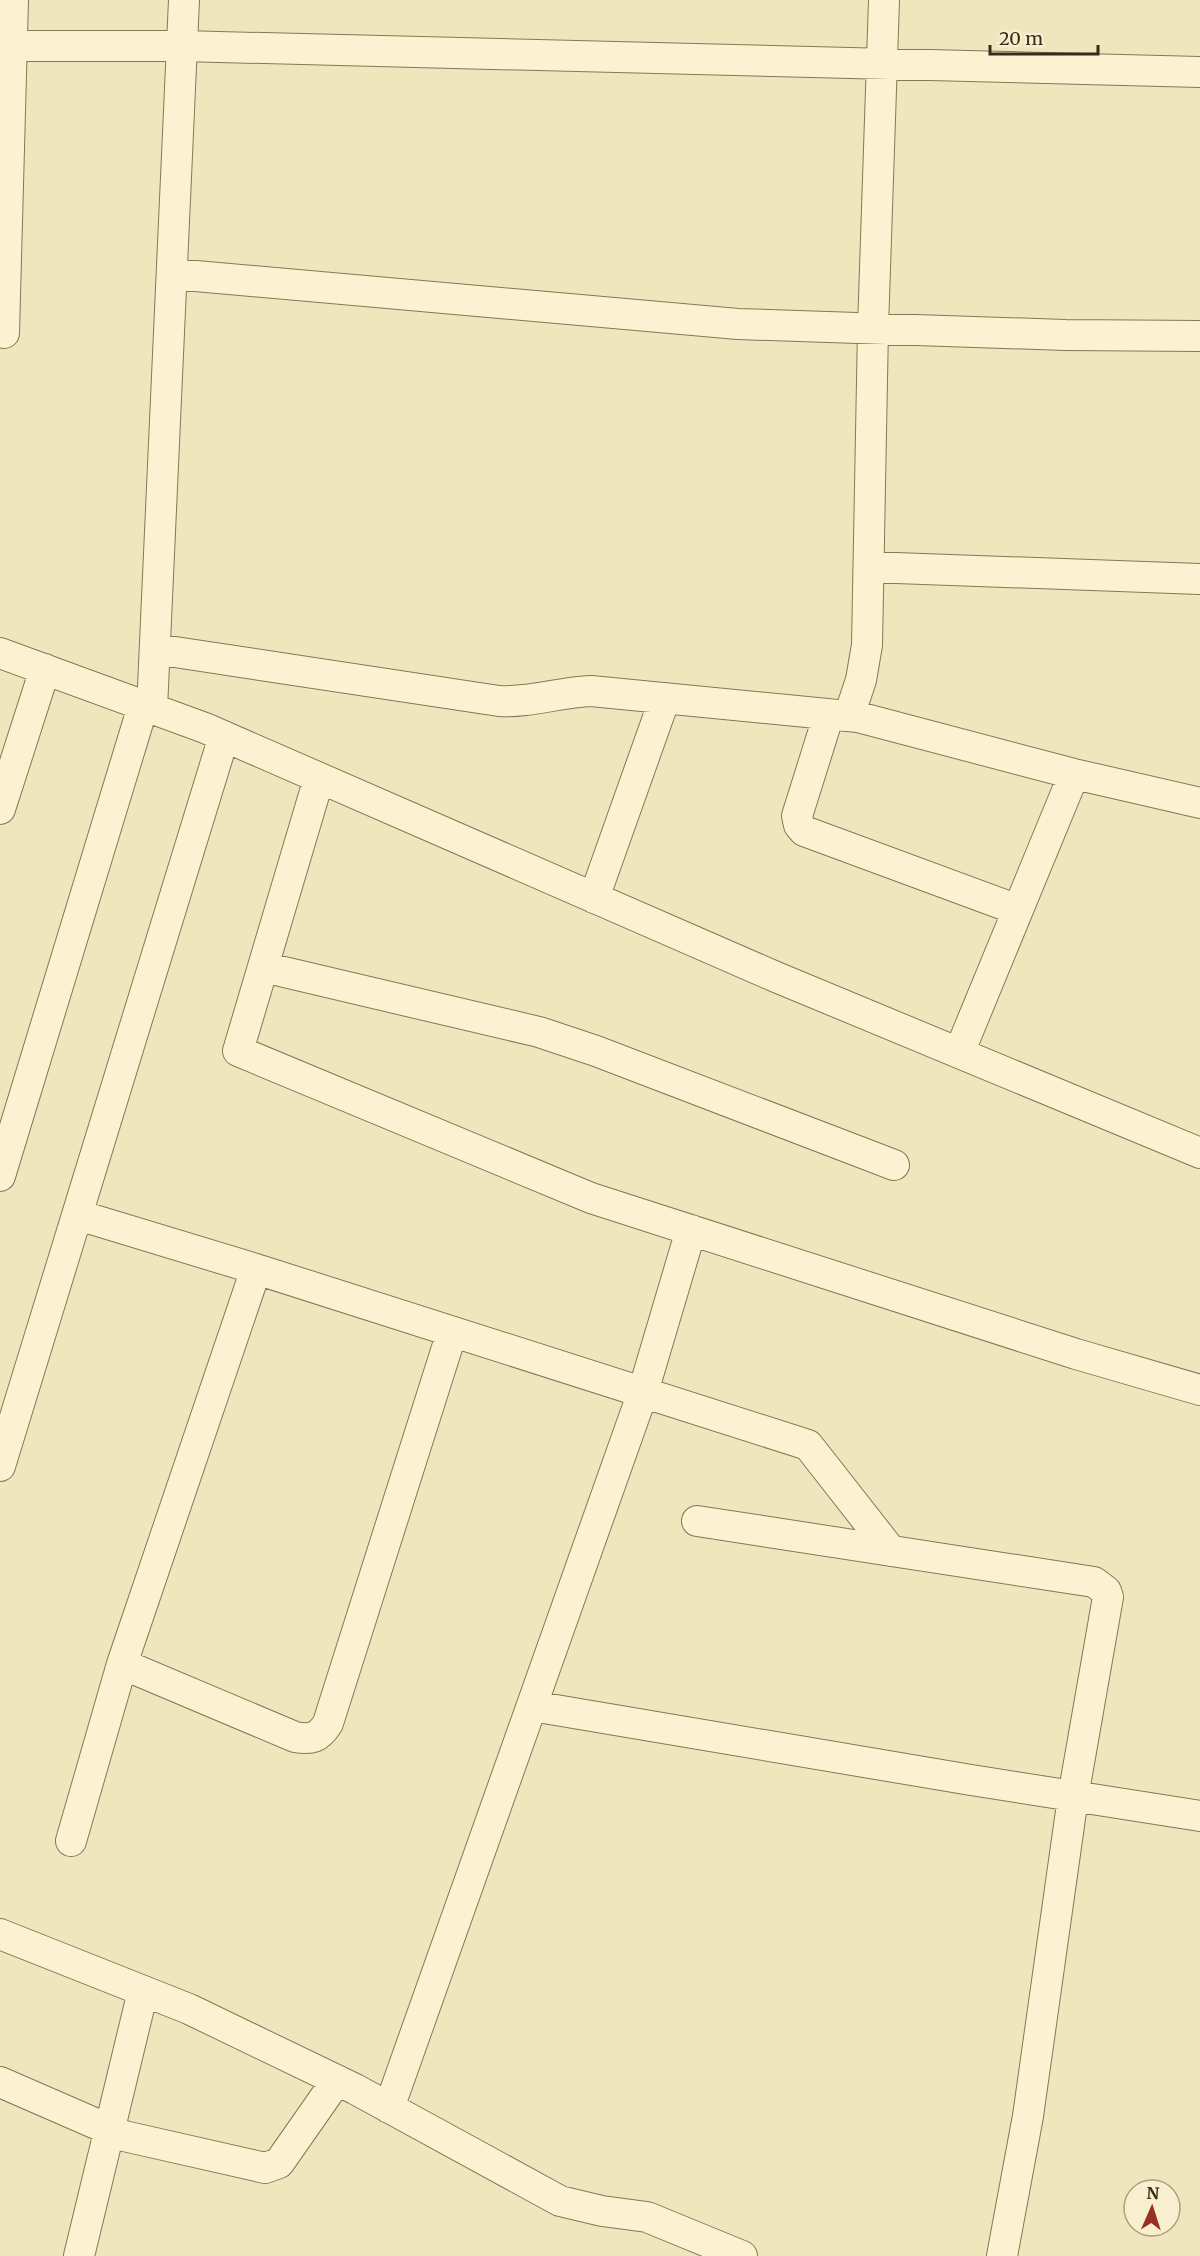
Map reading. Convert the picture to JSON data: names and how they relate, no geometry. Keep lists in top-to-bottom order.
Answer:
{
  "scale_bar": "20 m",
  "north": "top"
}
